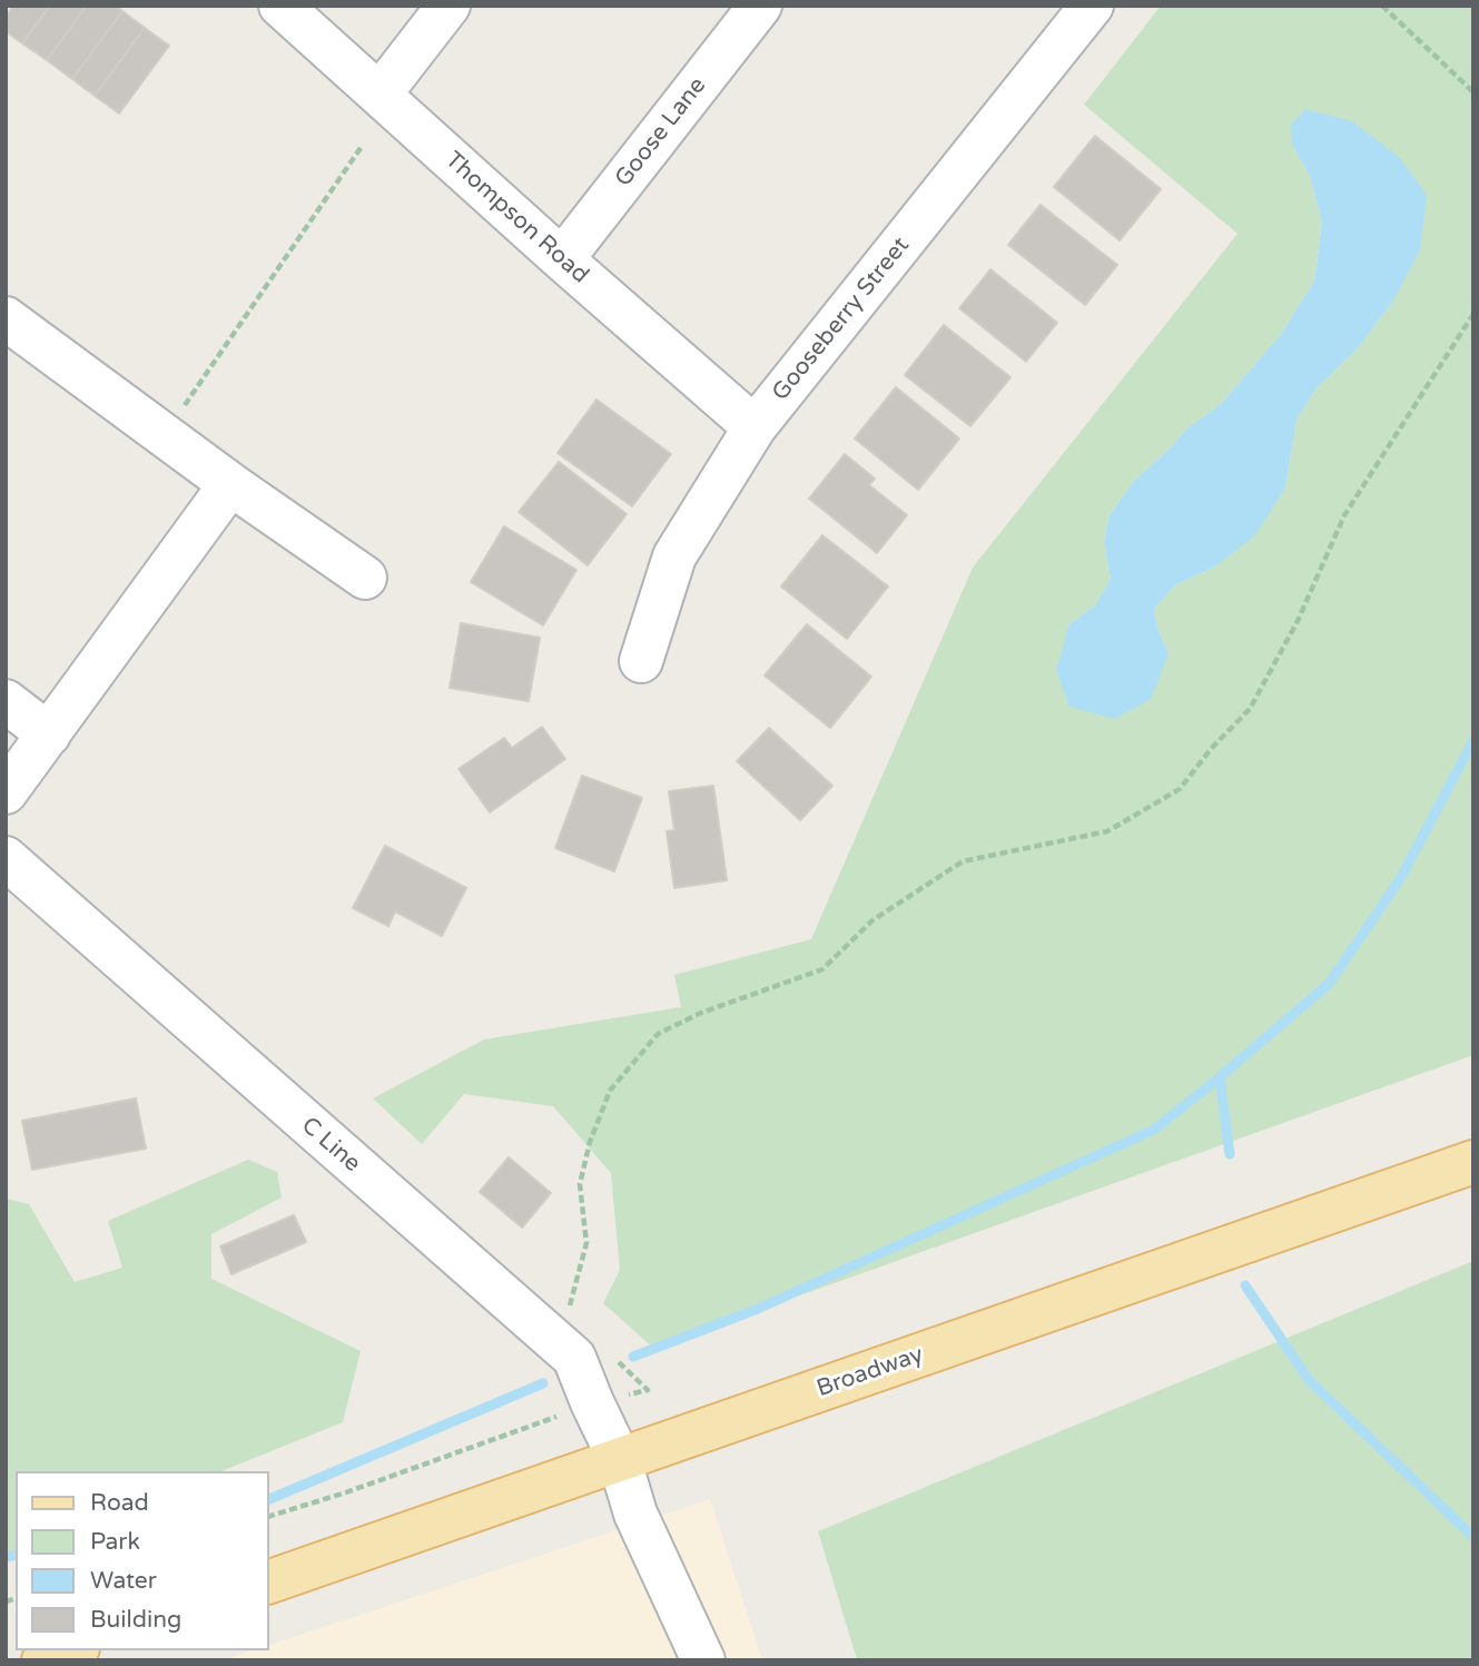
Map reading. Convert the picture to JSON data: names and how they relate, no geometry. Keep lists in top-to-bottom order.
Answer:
{
  "streets": {
    "main road": ["Broadway"],
    "street": [
      "Goose Lane",
      "Thompson Road",
      "Gooseberry Street",
      "C Line"
    ]
  },
  "crossings": [
    ["Goose Lane", "Thompson Road"],
    ["Thompson Road", "Gooseberry Street"],
    ["C Line", "Broadway"]
  ],
  "legend": [
    "Road",
    "Park",
    "Water",
    "Building"
  ]
}
